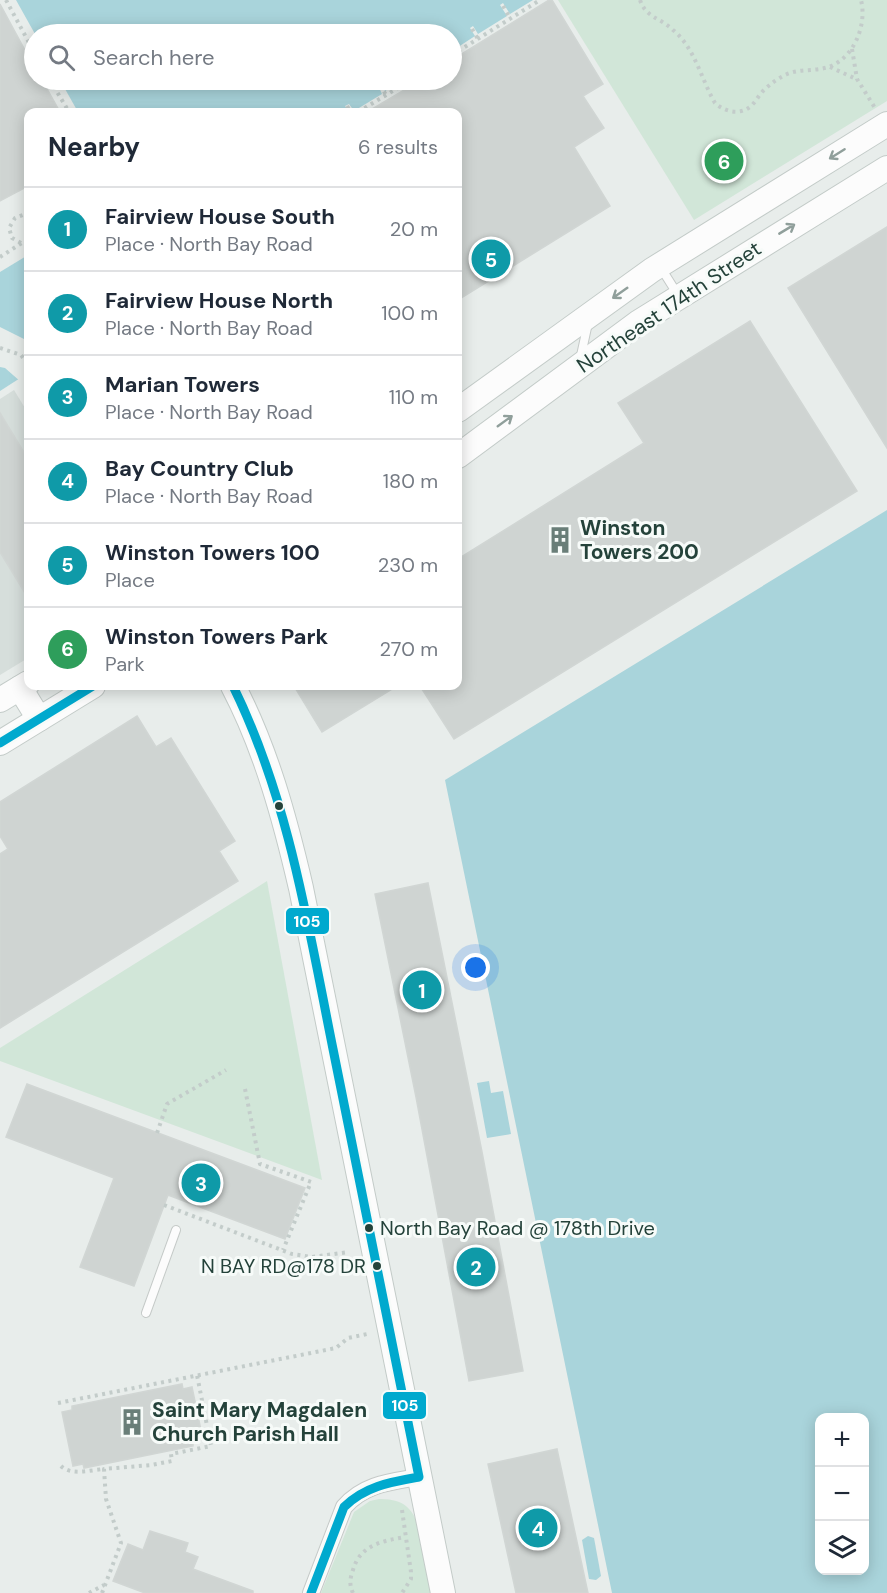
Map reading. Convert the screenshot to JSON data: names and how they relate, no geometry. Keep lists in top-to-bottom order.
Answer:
{
  "streets": {
    "street": ["Northeast 174th Street"]
  },
  "places": {
    "building": ["Winston Towers 200", "Saint Mary Magdalen Church Parish Hall"],
    "other": ["North Bay Road @ 178th Drive", "N BAY RD@178 DR"]
  },
  "lines": ["transit line 105"],
  "page": {
    "search": "Search here",
    "heading": ["Nearby", "6 results"],
    "pins": [
      "6",
      "5",
      "1",
      "3",
      "2",
      "4"
    ],
    "list": [
      {
        "mark": "1",
        "name": "Fairview House South",
        "note": "Place · North Bay Road",
        "value": "20 m"
      },
      {
        "mark": "2",
        "name": "Fairview House North",
        "note": "Place · North Bay Road",
        "value": "100 m"
      },
      {
        "mark": "3",
        "name": "Marian Towers",
        "note": "Place · North Bay Road",
        "value": "110 m"
      },
      {
        "mark": "4",
        "name": "Bay Country Club",
        "note": "Place · North Bay Road",
        "value": "180 m"
      },
      {
        "mark": "5",
        "name": "Winston Towers 100",
        "note": "Place",
        "value": "230 m"
      },
      {
        "mark": "6",
        "name": "Winston Towers Park",
        "note": "Park",
        "value": "270 m"
      }
    ],
    "map_buttons": ["+", "−"]
  }
}
